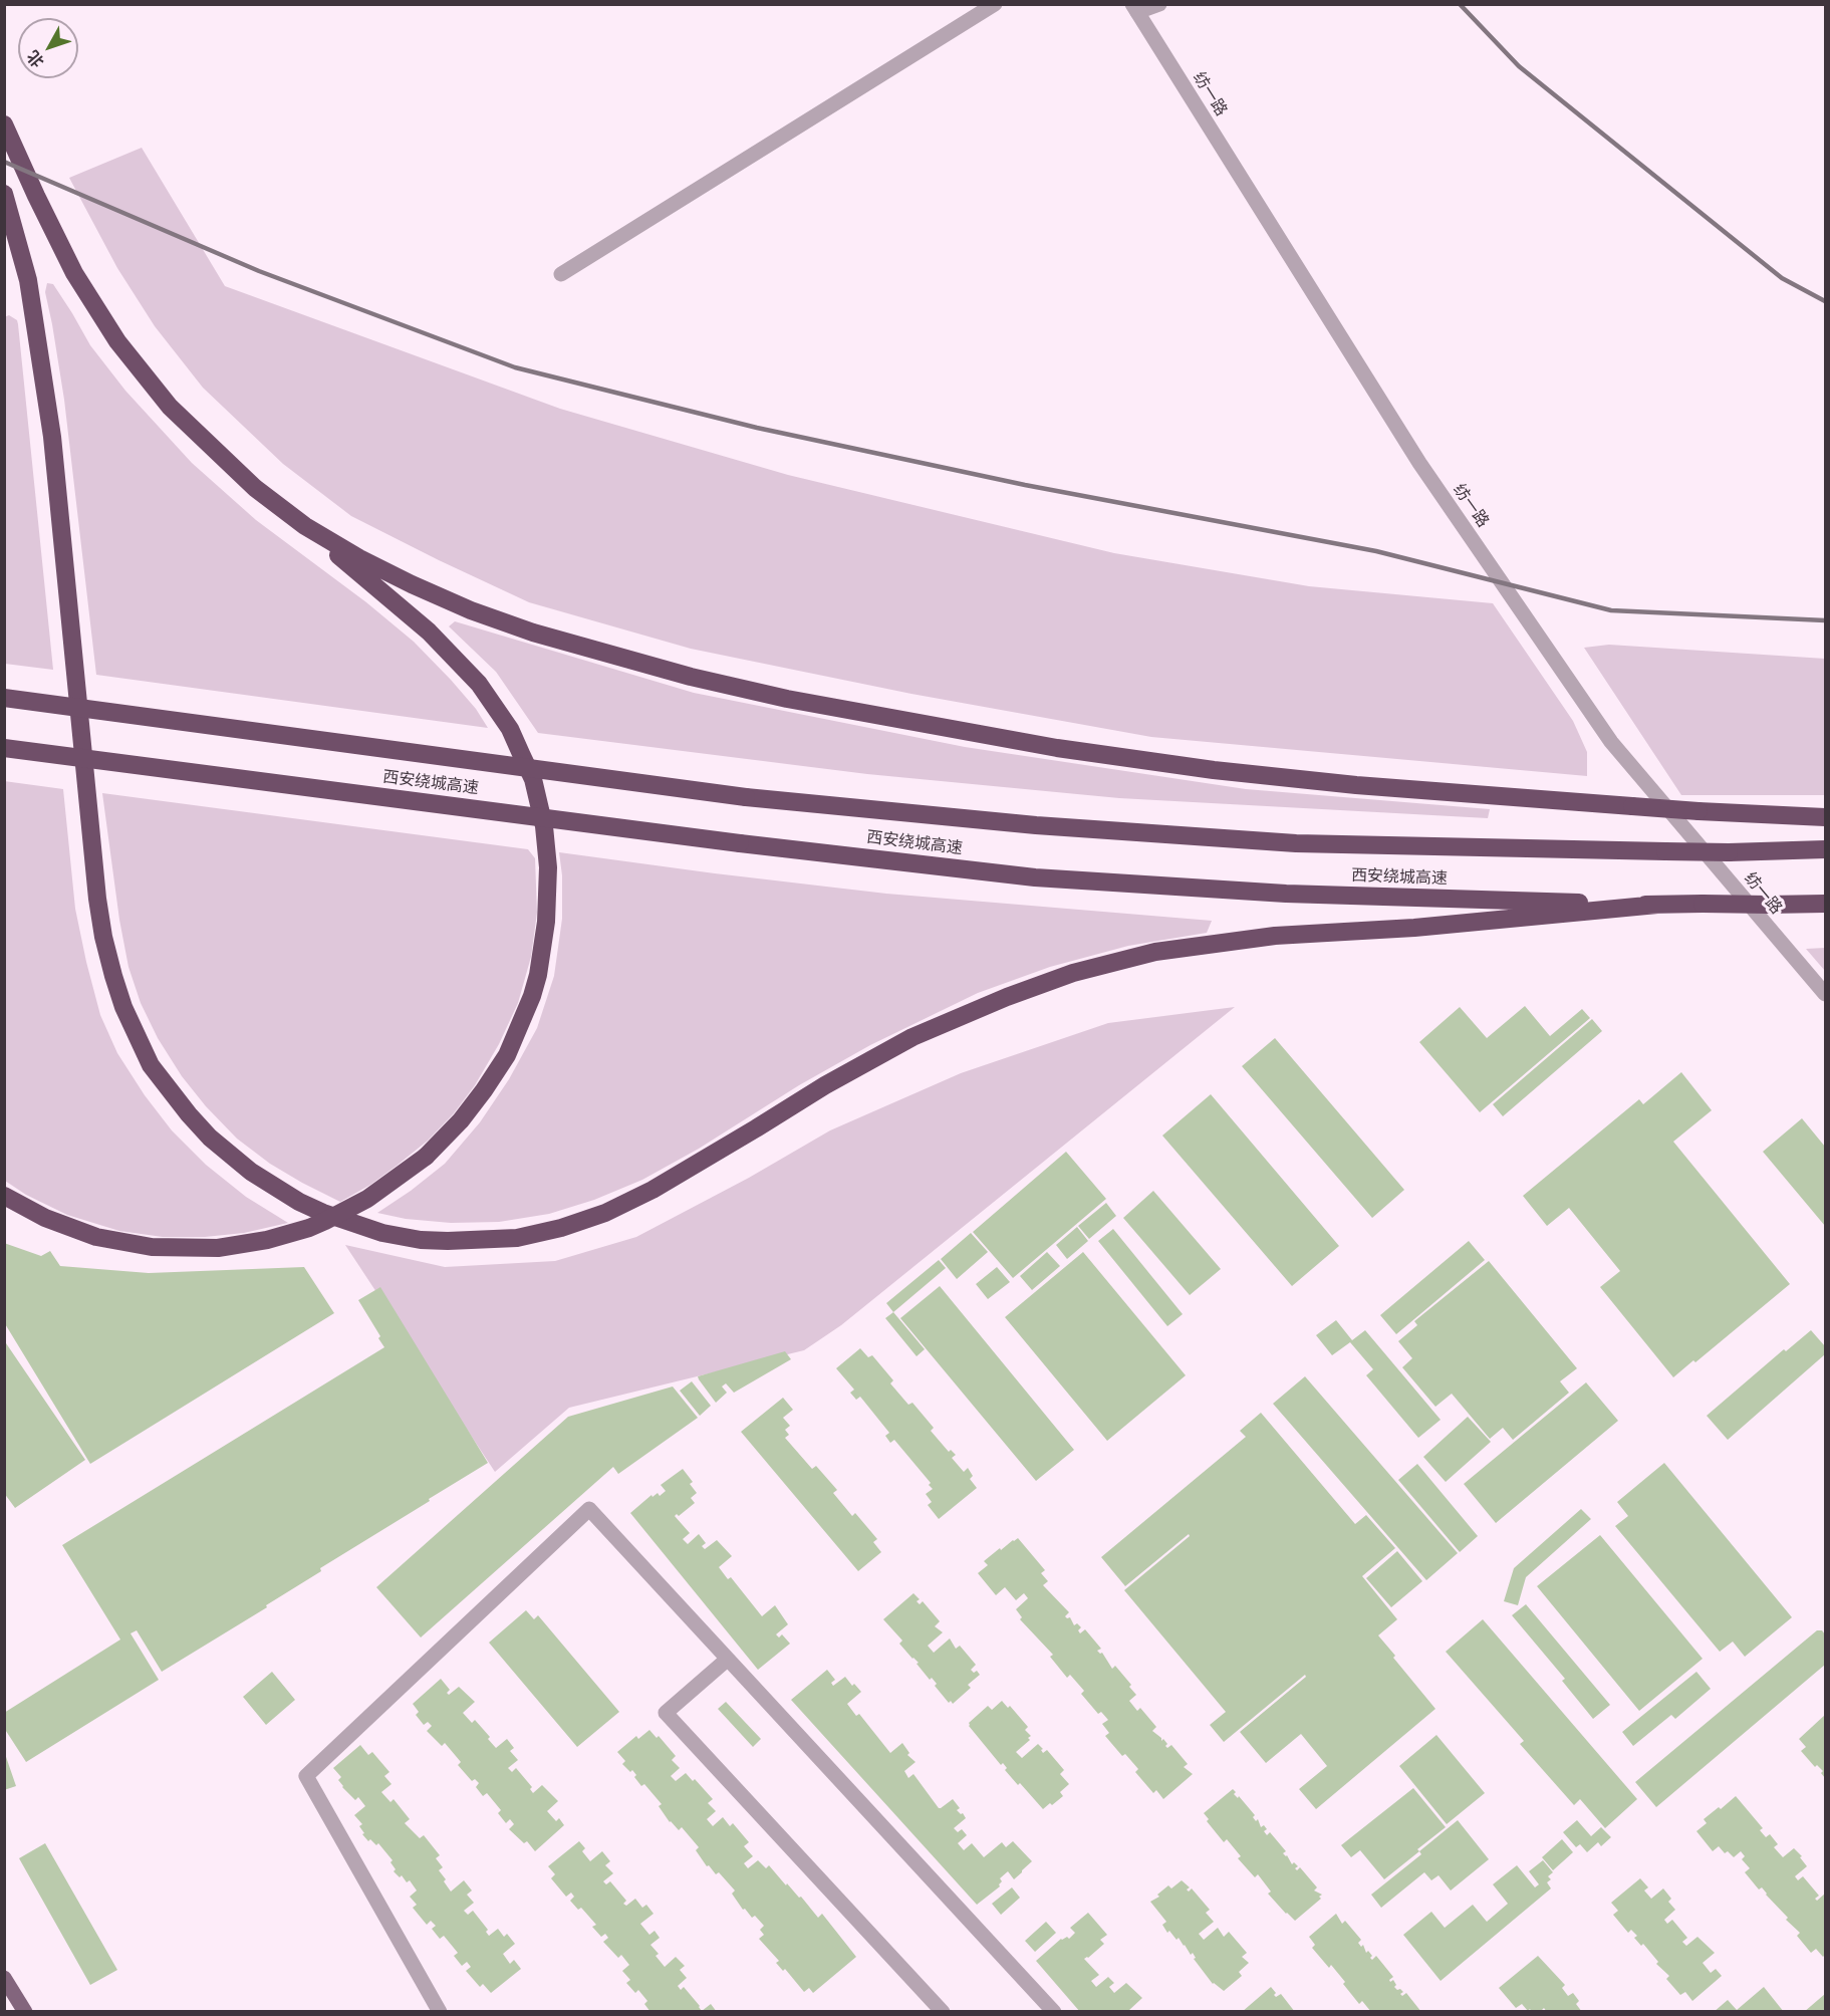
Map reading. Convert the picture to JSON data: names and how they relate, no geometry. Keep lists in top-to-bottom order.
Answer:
{
  "streets": {
    "highway": ["西安绕城高速"],
    "street": ["纺一路"]
  },
  "north": "bottom left"
}
